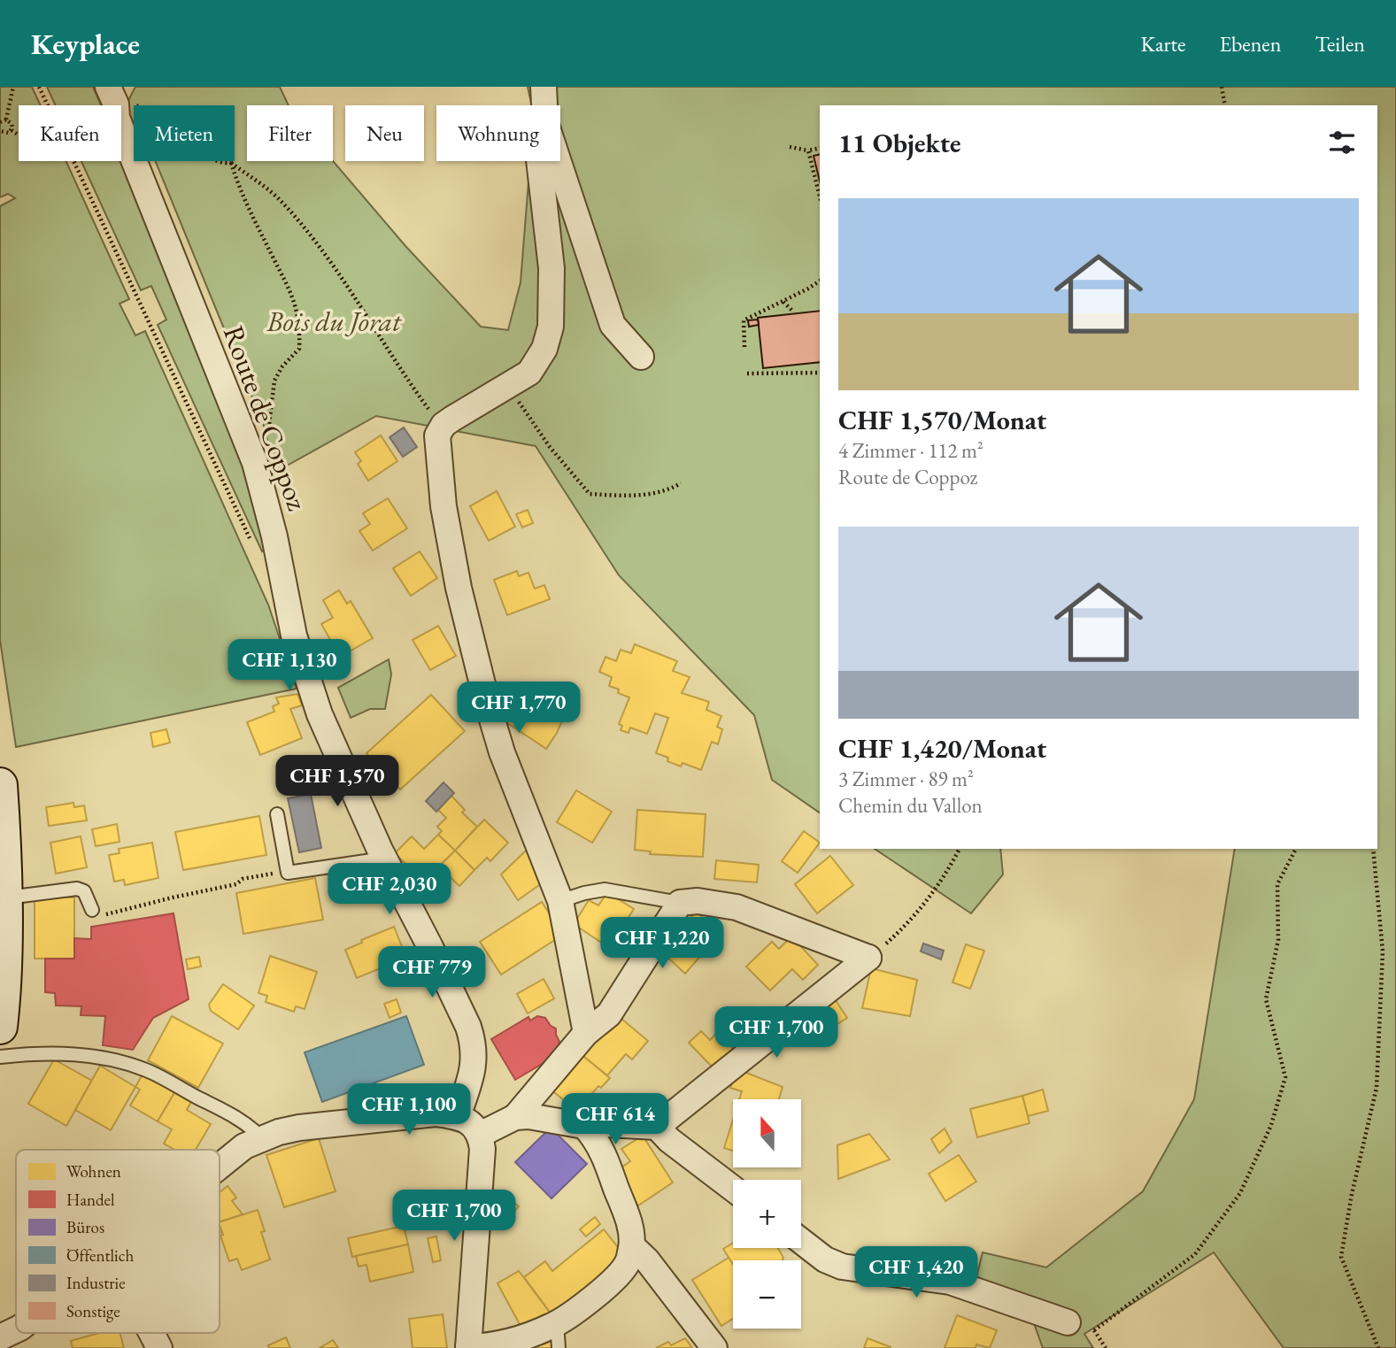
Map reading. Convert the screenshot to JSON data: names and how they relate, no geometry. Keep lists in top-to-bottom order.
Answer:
{
  "streets": {
    "street": ["Route de Coppoz"]
  },
  "parks": ["Bois du Jorat"],
  "legend": [
    "Wohnen",
    "Handel",
    "Büros",
    "Öffentlich",
    "Industrie",
    "Sonstige"
  ],
  "north": "top",
  "page": {
    "header": "Keyplace",
    "nav": ["Karte", "Ebenen", "Teilen"],
    "chip": [
      "Kaufen",
      "Mieten",
      "Filter",
      "Neu",
      "Wohnung"
    ],
    "heading": "11 Objekte",
    "list": [
      {
        "name": "CHF 1,570/Monat",
        "note": "4 Zimmer · 112 m² · Route de Coppoz"
      },
      {
        "name": "CHF 1,420/Monat",
        "note": "3 Zimmer · 89 m² · Chemin du Vallon"
      }
    ],
    "price": [
      "CHF 1,130",
      "CHF 1,770",
      "CHF 1,570",
      "CHF 2,030",
      "CHF 1,220",
      "CHF 779",
      "CHF 1,700",
      "CHF 1,100",
      "CHF 614",
      "CHF 1,700",
      "CHF 1,420"
    ],
    "map_buttons": ["+", "−"]
  }
}
